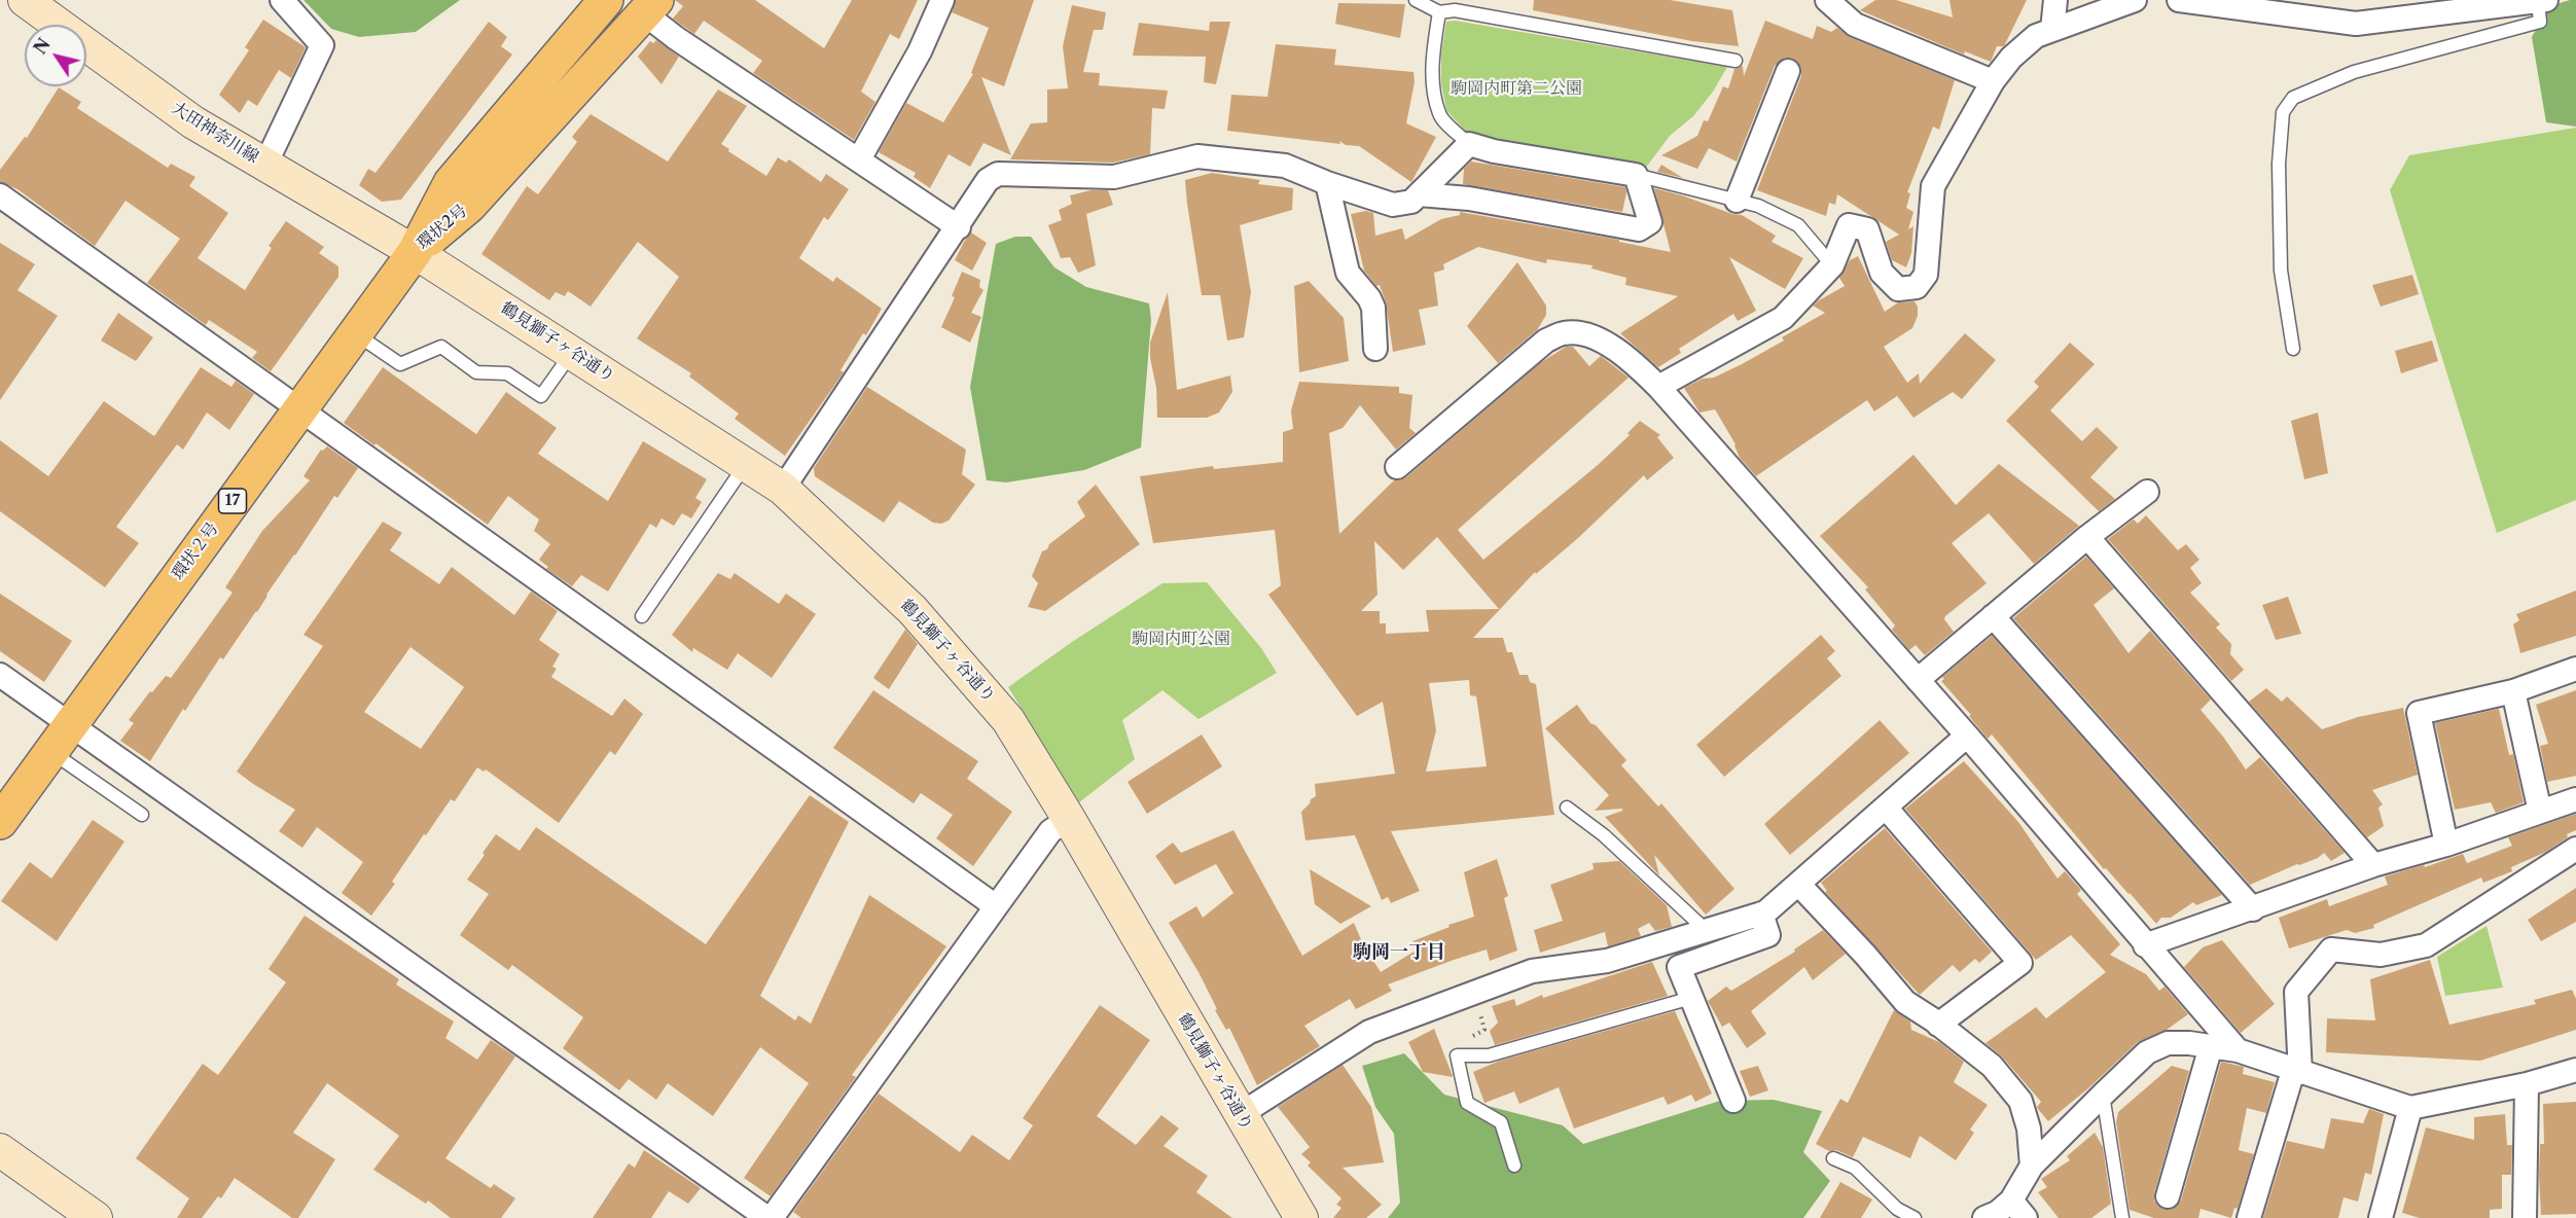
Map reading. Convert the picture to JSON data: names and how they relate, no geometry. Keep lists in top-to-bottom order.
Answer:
{
  "streets": {
    "main road": [
      "大田神奈川線",
      "環状2号",
      "鶴見獅子ヶ谷通り",
      "17",
      "環状２号"
    ]
  },
  "crossings": [
    ["大田神奈川線", "環状2号"],
    ["大田神奈川線", "鶴見獅子ヶ谷通り"],
    ["大田神奈川線", "環状２号"],
    ["環状2号", "鶴見獅子ヶ谷通り"],
    ["環状2号", "環状２号"],
    ["鶴見獅子ヶ谷通り", "環状２号"]
  ],
  "districts": ["駒岡一丁目"],
  "parks": ["駒岡内町第二公園", "駒岡内町公園"],
  "north": "top left"
}
